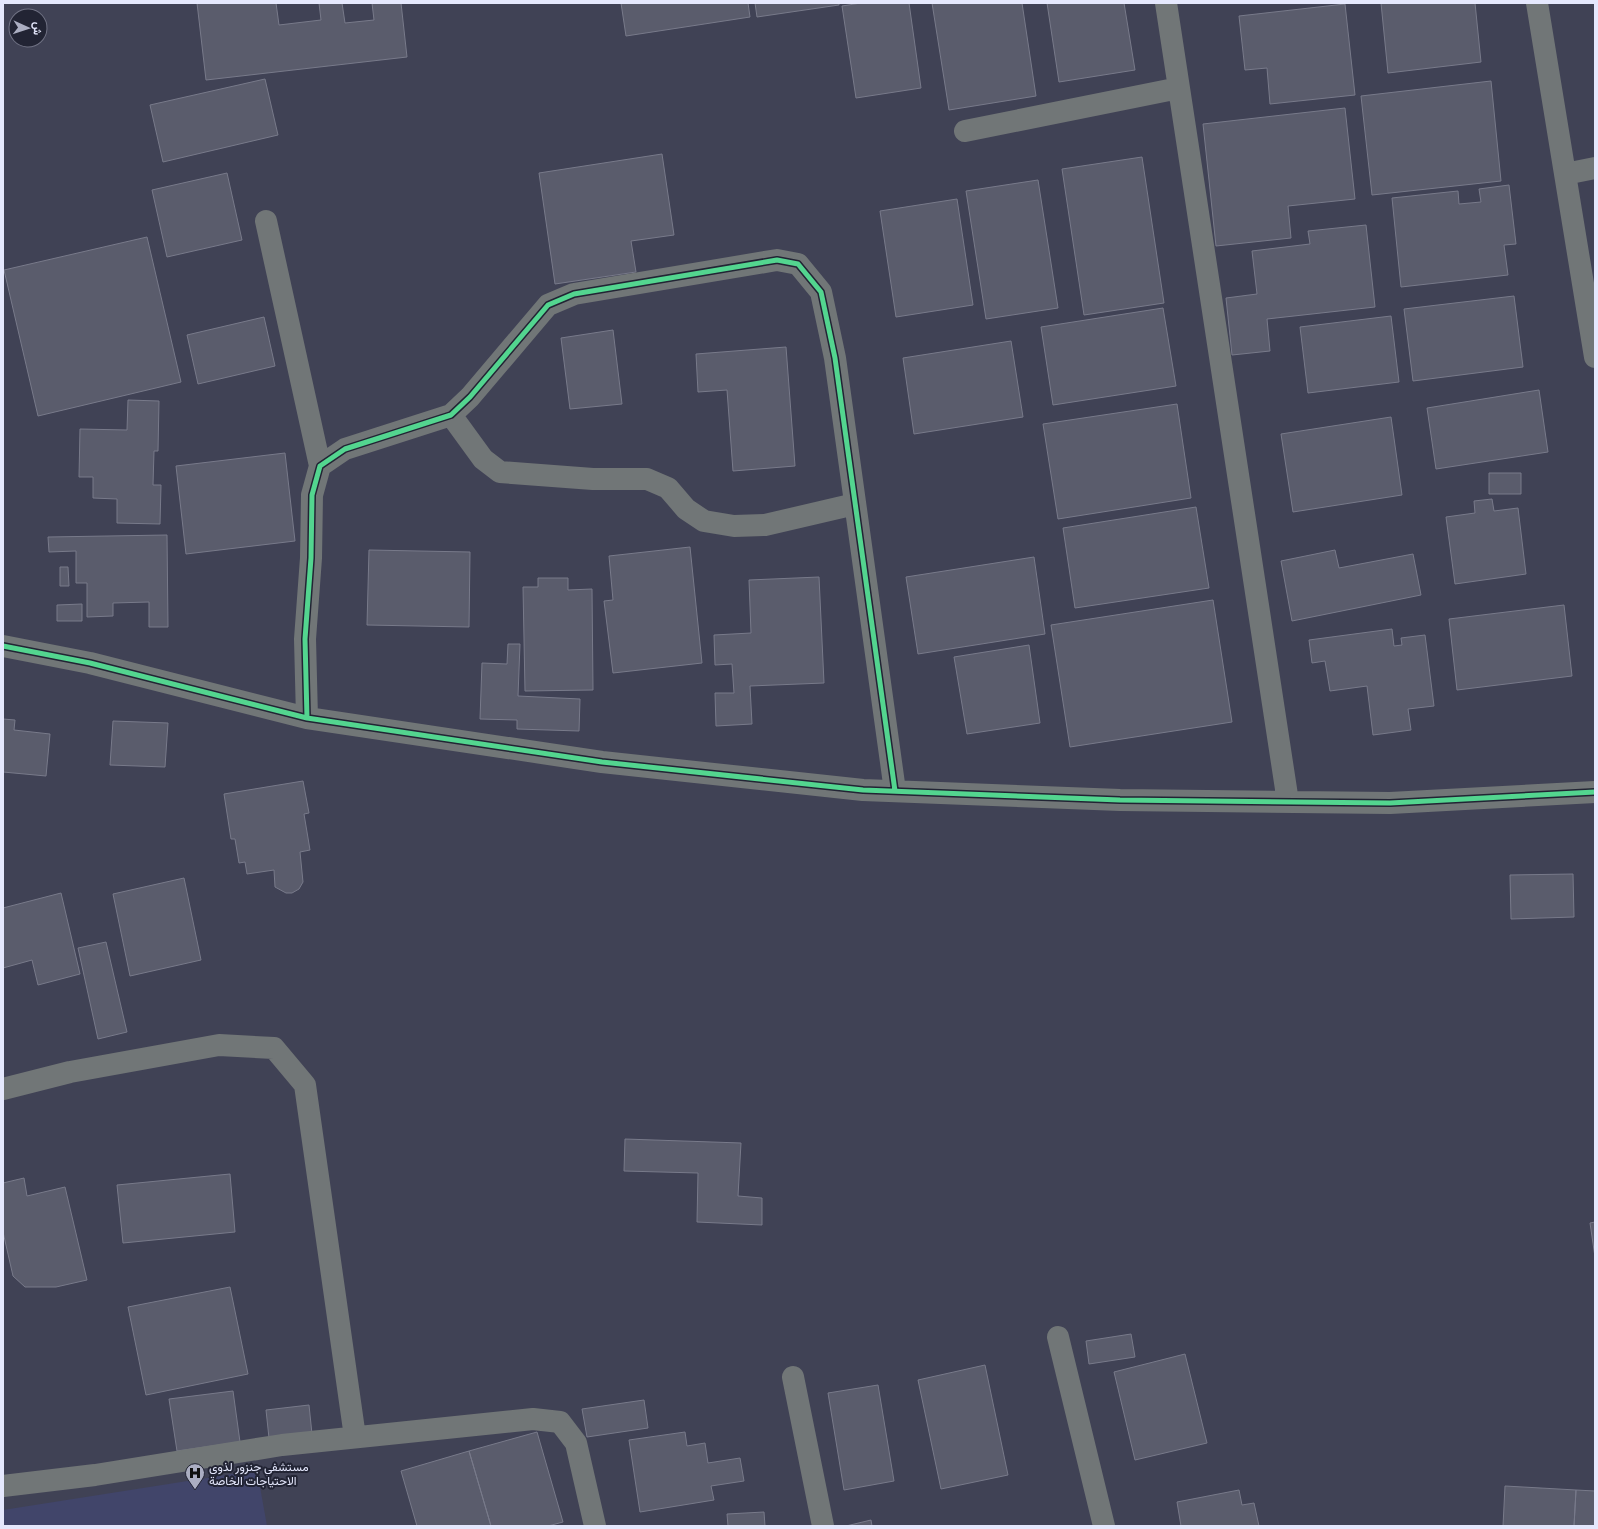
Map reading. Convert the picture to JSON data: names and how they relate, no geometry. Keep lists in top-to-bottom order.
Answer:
{
  "places": {
    "hospital": ["مستشفي جنزور لذوي الاحتياجات الخاصة"]
  },
  "north": "right"
}
